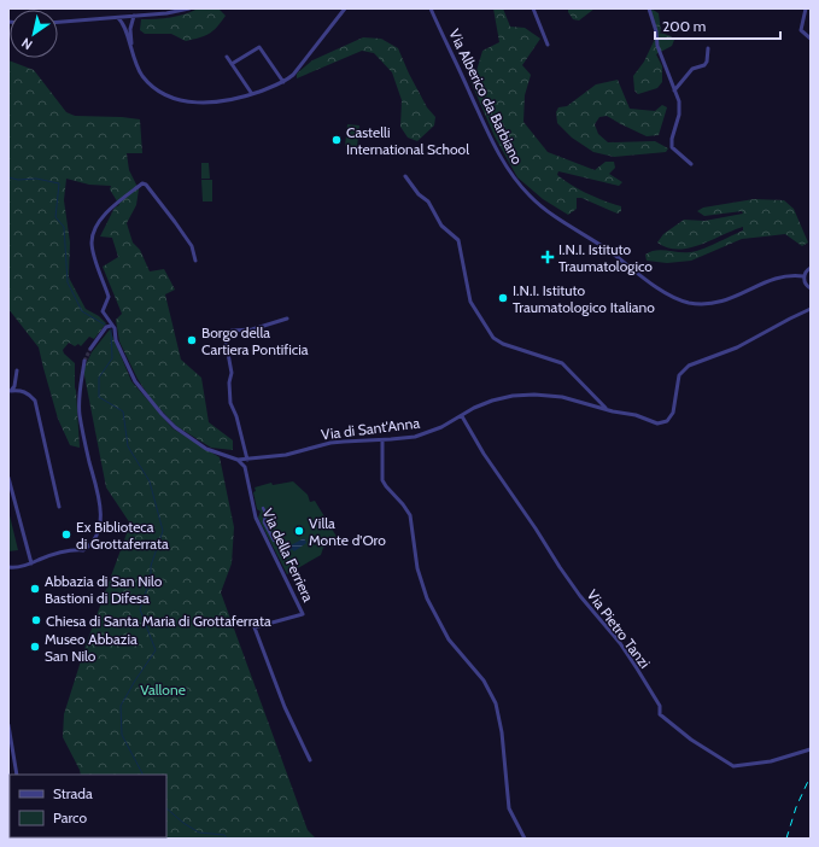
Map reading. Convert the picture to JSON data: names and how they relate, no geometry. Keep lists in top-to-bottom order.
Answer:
{
  "streets": {
    "street": [
      "Via Alberico da Barbiano",
      "Via di Sant'Anna",
      "Via della Ferriera",
      "Via Pietro Tanzi"
    ]
  },
  "crossings": [
    ["Via di Sant'Anna", "Via della Ferriera"],
    ["Via di Sant'Anna", "Via Pietro Tanzi"]
  ],
  "parks": ["Vallone"],
  "places": {
    "other": [
      "Castelli International School",
      "I.N.I. Istituto Traumatologico Italiano",
      "Borgo della Cartiera Pontificia",
      "Villa Monte d'Oro",
      "Ex Biblioteca di Grottaferrata",
      "Abbazia di San Nilo Bastioni di Difesa",
      "Chiesa di Santa Maria di Grottaferrata",
      "Museo Abbazia San Nilo"
    ],
    "health": ["I.N.I. Istituto Traumatologico"]
  },
  "legend": ["Strada", "Parco"],
  "scale_bar": "200 m",
  "north": "bottom left"
}
